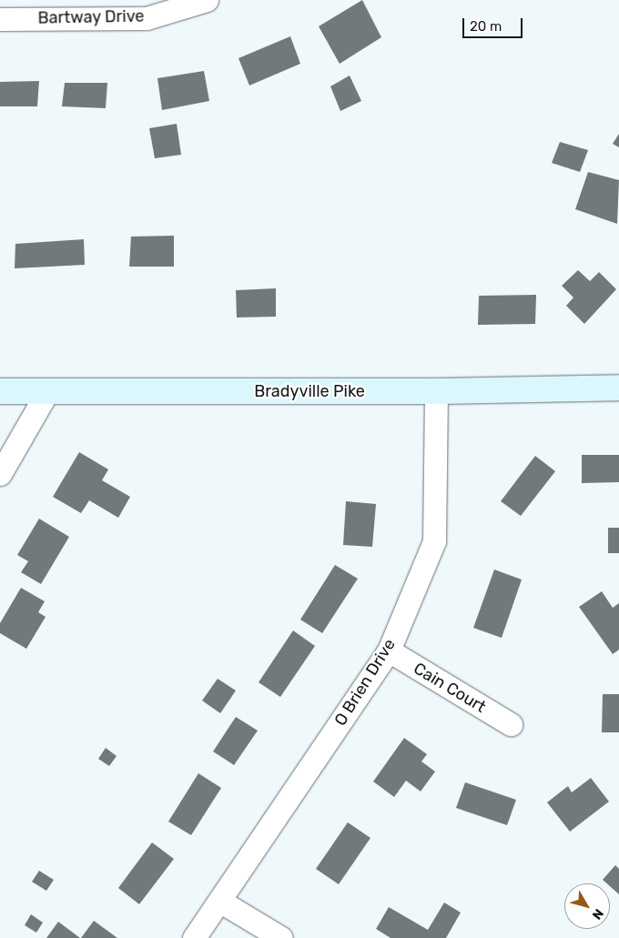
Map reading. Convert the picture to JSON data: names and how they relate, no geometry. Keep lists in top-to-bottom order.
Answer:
{
  "streets": {
    "main road": ["Bradyville Pike"],
    "street": ["Bartway Drive", "O Brien Drive", "Cain Court"]
  },
  "crossings": [
    ["Bradyville Pike", "O Brien Drive"],
    ["O Brien Drive", "Cain Court"]
  ],
  "scale_bar": "20 m",
  "north": "bottom right"
}
